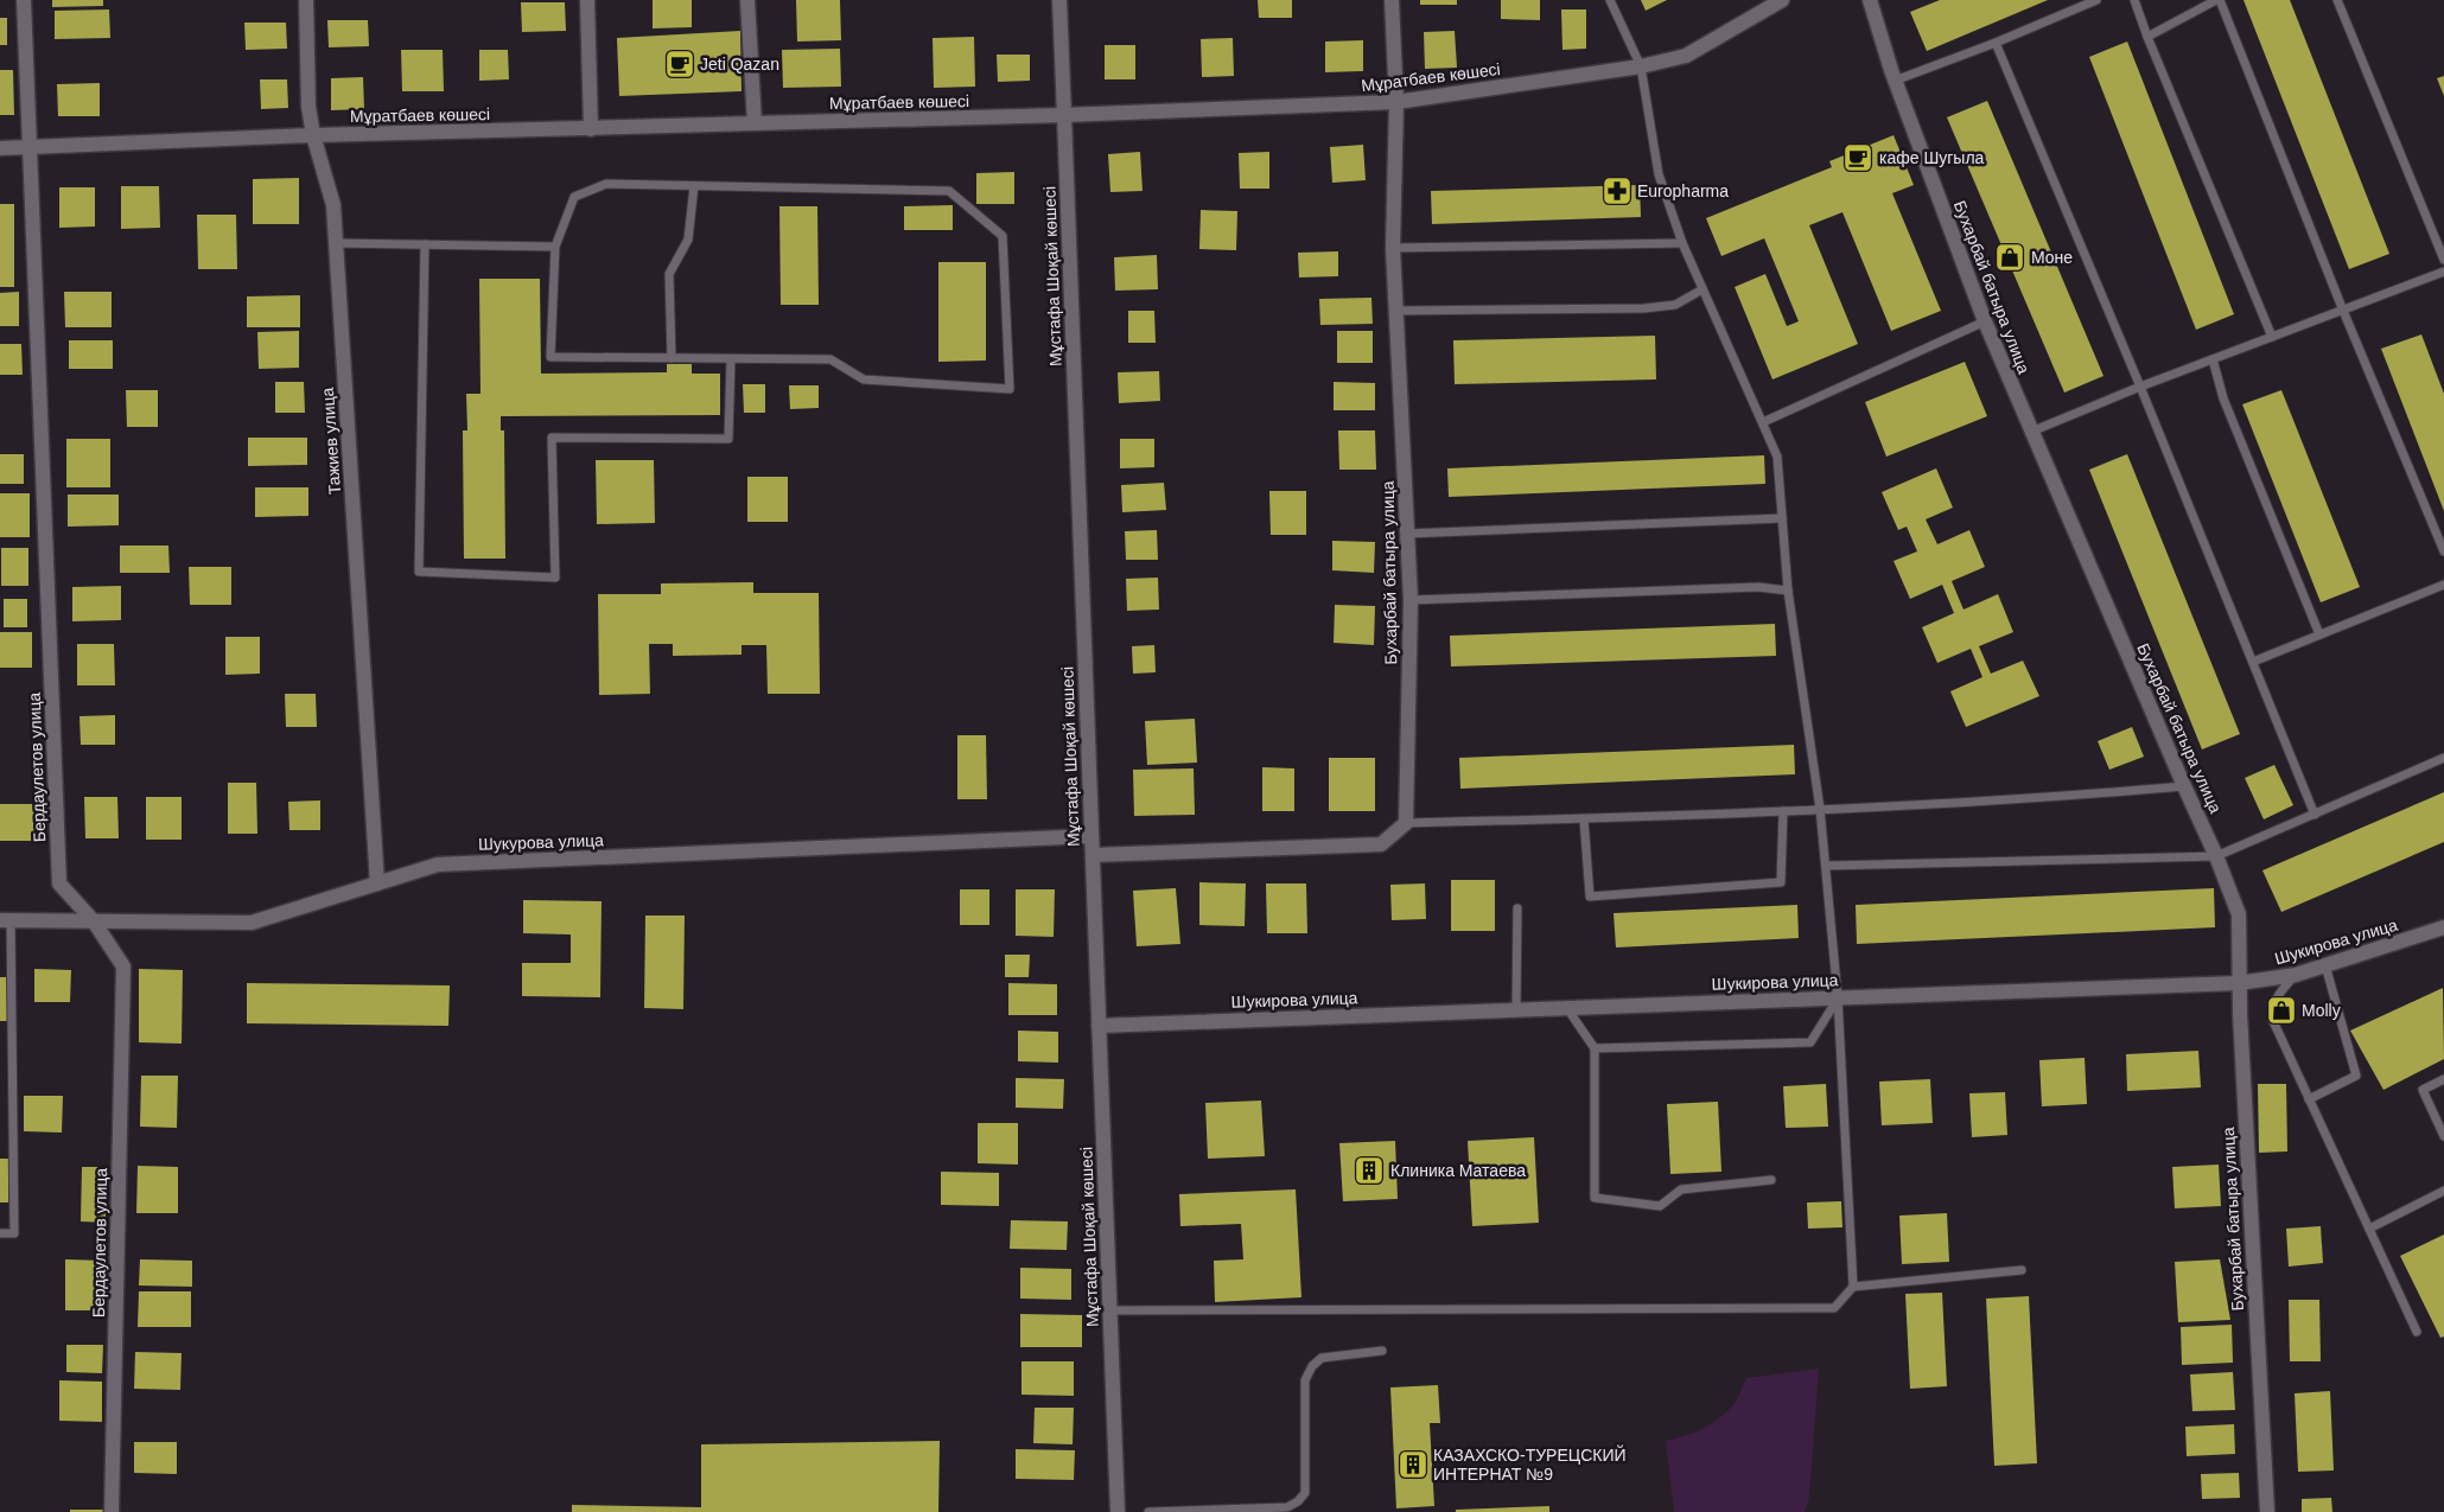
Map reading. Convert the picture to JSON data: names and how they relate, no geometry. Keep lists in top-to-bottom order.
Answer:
{
  "streets": {
    "street": [
      "Мұратбаев көшесі",
      "Мұстафа Шоқай көшесі",
      "Бухарбай батыра улица",
      "Тажиев улица",
      "Бердаулетов улица",
      "Шукурова улица",
      "Шукирова улица"
    ]
  },
  "crossings": [
    ["Мұратбаев көшесі", "Мұстафа Шоқай көшесі"],
    ["Мұратбаев көшесі", "Бухарбай батыра улица"],
    ["Мұратбаев көшесі", "Тажиев улица"],
    ["Мұратбаев көшесі", "Бердаулетов улица"],
    ["Мұстафа Шоқай көшесі", "Шукурова улица"],
    ["Мұстафа Шоқай көшесі", "Шукирова улица"],
    ["Бухарбай батыра улица", "Шукирова улица"],
    ["Тажиев улица", "Шукурова улица"],
    ["Бердаулетов улица", "Шукурова улица"]
  ],
  "places": {
    "cafe": ["Jeti Qazan", "кафе Шугыла"],
    "pharmacy": ["Europharma"],
    "shop": ["Моне", "Molly"],
    "building": ["Клиника Матаева", "КАЗАХСКО-ТУРЕЦСКИЙ ИНТЕРНАТ №9"]
  }
}
